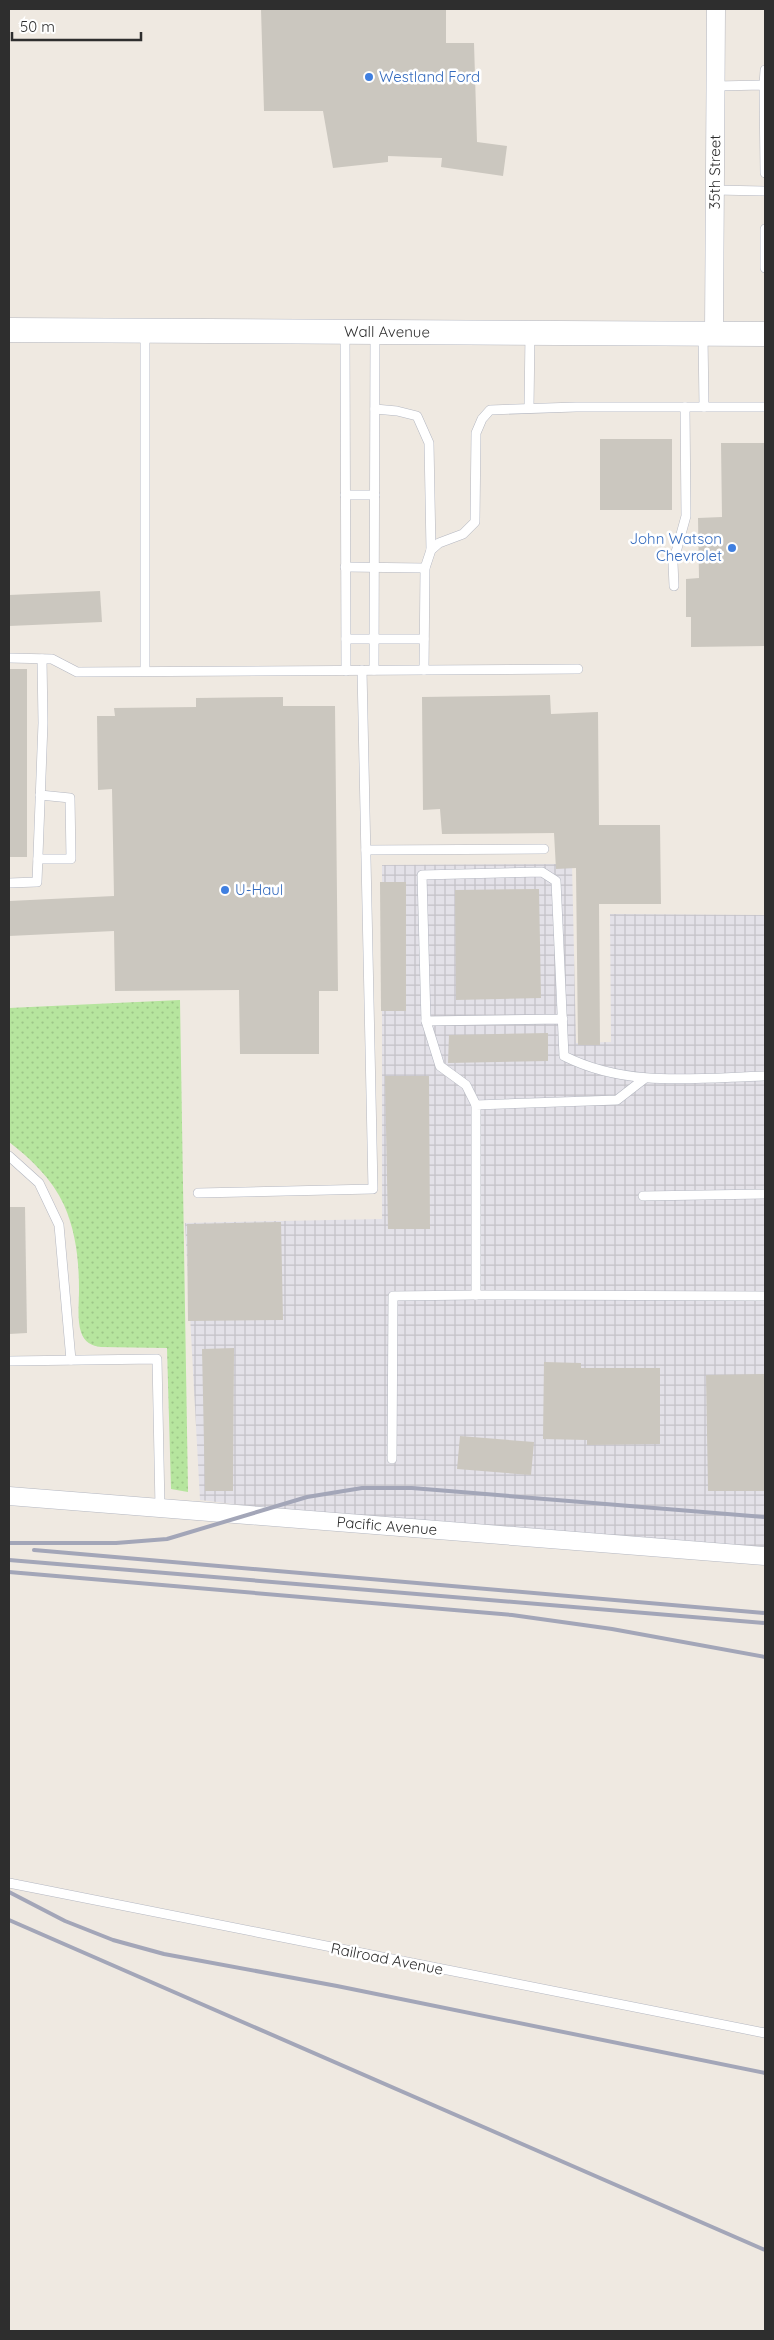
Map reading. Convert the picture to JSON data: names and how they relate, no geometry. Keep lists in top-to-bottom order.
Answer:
{
  "streets": {
    "main road": ["Wall Avenue"],
    "street": ["35th Street", "Pacific Avenue"],
    "lane": ["Railroad Avenue"]
  },
  "crossings": [
    ["35th Street", "Wall Avenue"]
  ],
  "places": ["Westland Ford", "John Watson Chevrolet", "U-Haul"],
  "scale_bar": "50 m"
}
